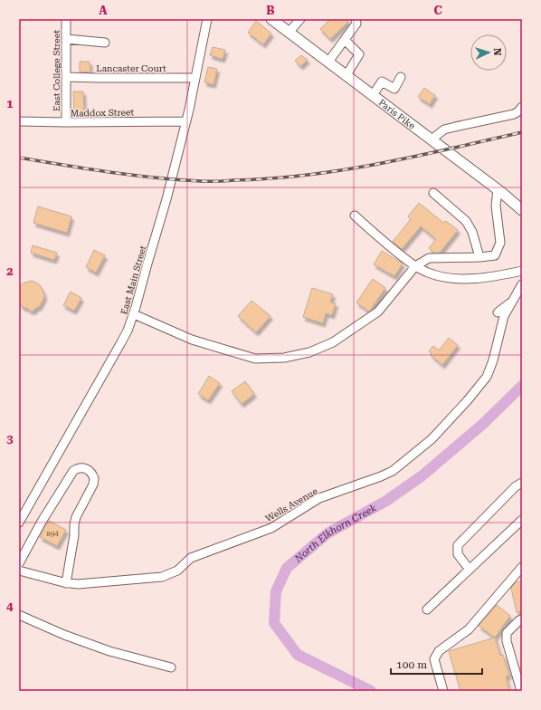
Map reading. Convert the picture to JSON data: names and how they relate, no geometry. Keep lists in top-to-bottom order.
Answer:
{
  "streets": {
    "main road": ["Paris Pike"],
    "street": [
      "Lancaster Court",
      "East College Street",
      "Maddox Street",
      "East Main Street",
      "Wells Avenue"
    ]
  },
  "crossings": [
    ["Lancaster Court", "East College Street"],
    ["Lancaster Court", "East Main Street"],
    ["East College Street", "Maddox Street"],
    ["Maddox Street", "East Main Street"]
  ],
  "water": ["North Elkhorn Creek"],
  "house_numbers": ["894"],
  "scale_bar": "100 m",
  "north": "right",
  "grid": {
    "columns": ["A", "B", "C"],
    "rows": [
      "1",
      "2",
      "3",
      "4"
    ]
  }
}
